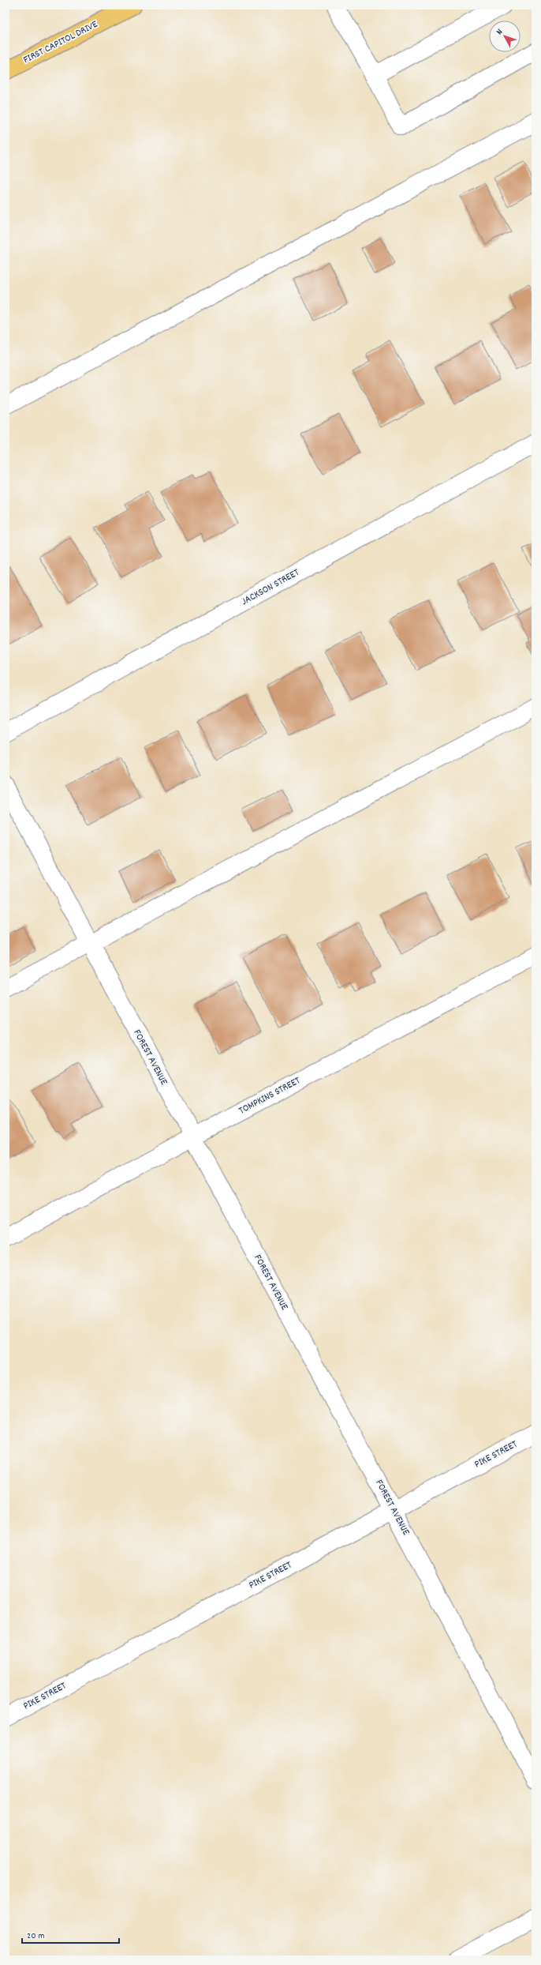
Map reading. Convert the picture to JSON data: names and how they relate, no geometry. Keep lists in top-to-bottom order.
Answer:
{
  "streets": {
    "main road": ["FIRST CAPITOL DRIVE"],
    "street": [
      "JACKSON STREET",
      "FOREST AVENUE",
      "TOMPKINS STREET",
      "PIKE STREET"
    ]
  },
  "crossings": [
    ["FOREST AVENUE", "TOMPKINS STREET"],
    ["FOREST AVENUE", "PIKE STREET"]
  ],
  "scale_bar": "20 m",
  "north": "top left"
}
